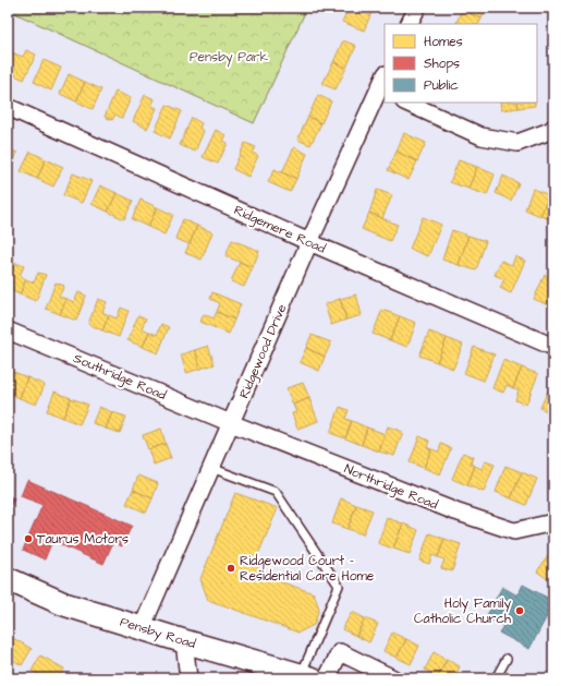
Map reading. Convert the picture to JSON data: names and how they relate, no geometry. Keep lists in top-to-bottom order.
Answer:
{
  "streets": {
    "main road": ["Pensby Road"],
    "street": [
      "Ridgemere Road",
      "Ridgewood Drive",
      "Southridge Road",
      "Northridge Road"
    ]
  },
  "crossings": [
    ["Ridgemere Road", "Ridgewood Drive"],
    ["Ridgewood Drive", "Southridge Road"],
    ["Ridgewood Drive", "Northridge Road"],
    ["Ridgewood Drive", "Pensby Road"],
    ["Southridge Road", "Northridge Road"]
  ],
  "parks": ["Pensby Park"],
  "places": ["Taurus Motors", "Ridgewood Court - Residential Care Home", "Holy Family Catholic Church"],
  "legend": ["Homes", "Shops", "Public"]
}
